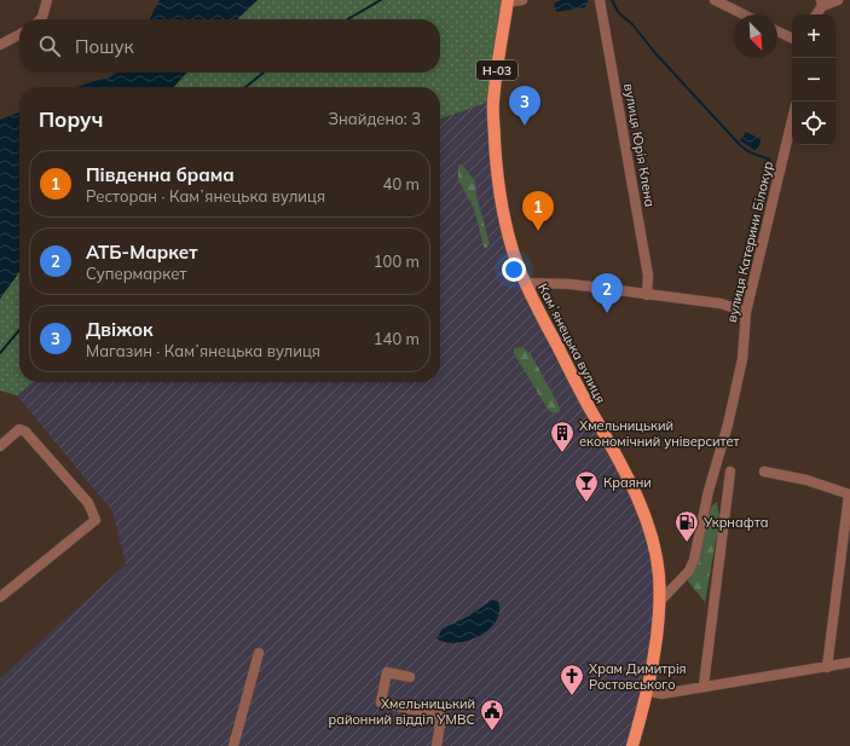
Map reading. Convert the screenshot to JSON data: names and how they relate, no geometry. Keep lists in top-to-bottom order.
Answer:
{
  "streets": {
    "main road": ["Н-03", "Камʼянецька вулиця"],
    "street": ["вулиця Юрія Клена", "вулиця Катерини Білокур"]
  },
  "crossings": [
    ["вулиця Катерини Білокур", "Камʼянецька вулиця"]
  ],
  "places": {
    "building": ["Хмельницький економічний університет"],
    "bar": ["Краяни"],
    "fuel station": ["Укрнафта"],
    "church": ["Храм Димитрія Ростовського"],
    "public building": ["Хмельницький районний відділ УМВС"]
  },
  "north": "bottom right",
  "page": {
    "map_buttons": ["+", "−"],
    "search": "Пошук",
    "pins": ["3", "1", "2"],
    "heading": ["Поруч", "Знайдено: 3"],
    "list": [
      {
        "mark": "1",
        "name": "Південна брама",
        "note": "Ресторан · Камʼянецька вулиця",
        "value": "40 m"
      },
      {
        "mark": "2",
        "name": "АТБ-Маркет",
        "note": "Супермаркет",
        "value": "100 m"
      },
      {
        "mark": "3",
        "name": "Двіжок",
        "note": "Магазин · Камʼянецька вулиця",
        "value": "140 m"
      }
    ]
  }
}
